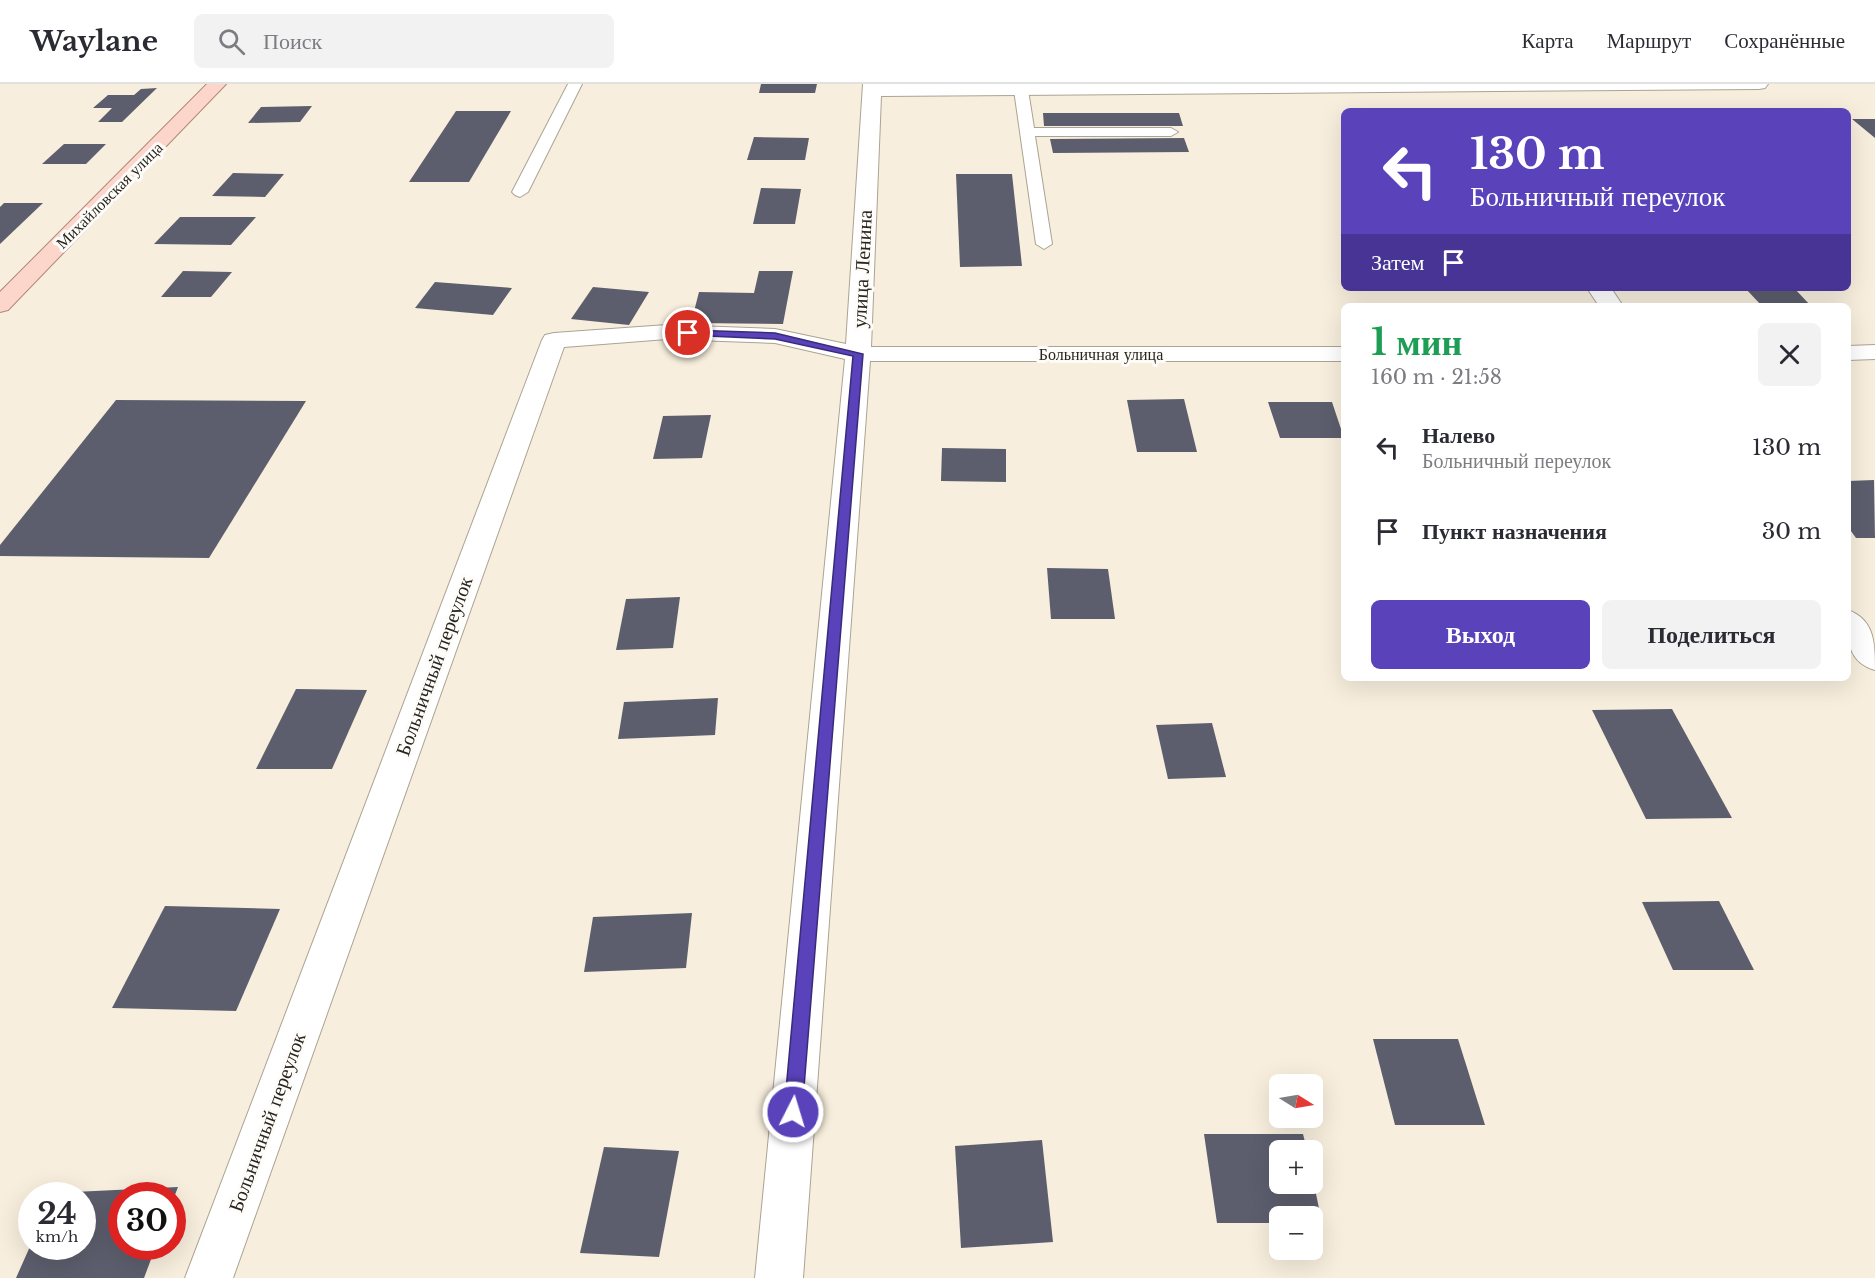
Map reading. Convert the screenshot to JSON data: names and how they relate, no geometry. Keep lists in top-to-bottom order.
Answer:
{
  "streets": {
    "main road": ["Михайловская улица"],
    "street": ["улица Ленина", "Больничная улица", "Больничный переулок"]
  },
  "crossings": [
    ["улица Ленина", "Больничная улица"],
    ["улица Ленина", "Больничный переулок"],
    ["Больничная улица", "Больничный переулок"]
  ],
  "north": "right",
  "page": {
    "header": "Waylane",
    "search": "Поиск",
    "nav": ["Карта", "Маршрут", "Сохранённые"],
    "turn": ["130 m", "Больничный переулок"],
    "then": "Затем",
    "heading": ["1 мин", "160 m · 21:58"],
    "list": [
      {
        "name": "Налево",
        "note": "Больничный переулок",
        "value": "130 m"
      },
      {
        "name": "Пункт назначения",
        "value": "30 m"
      }
    ],
    "buttons": ["Выход", "Поделиться"],
    "map_buttons": ["+", "−"],
    "speed": "24 km/h",
    "limit": "30"
  }
}
